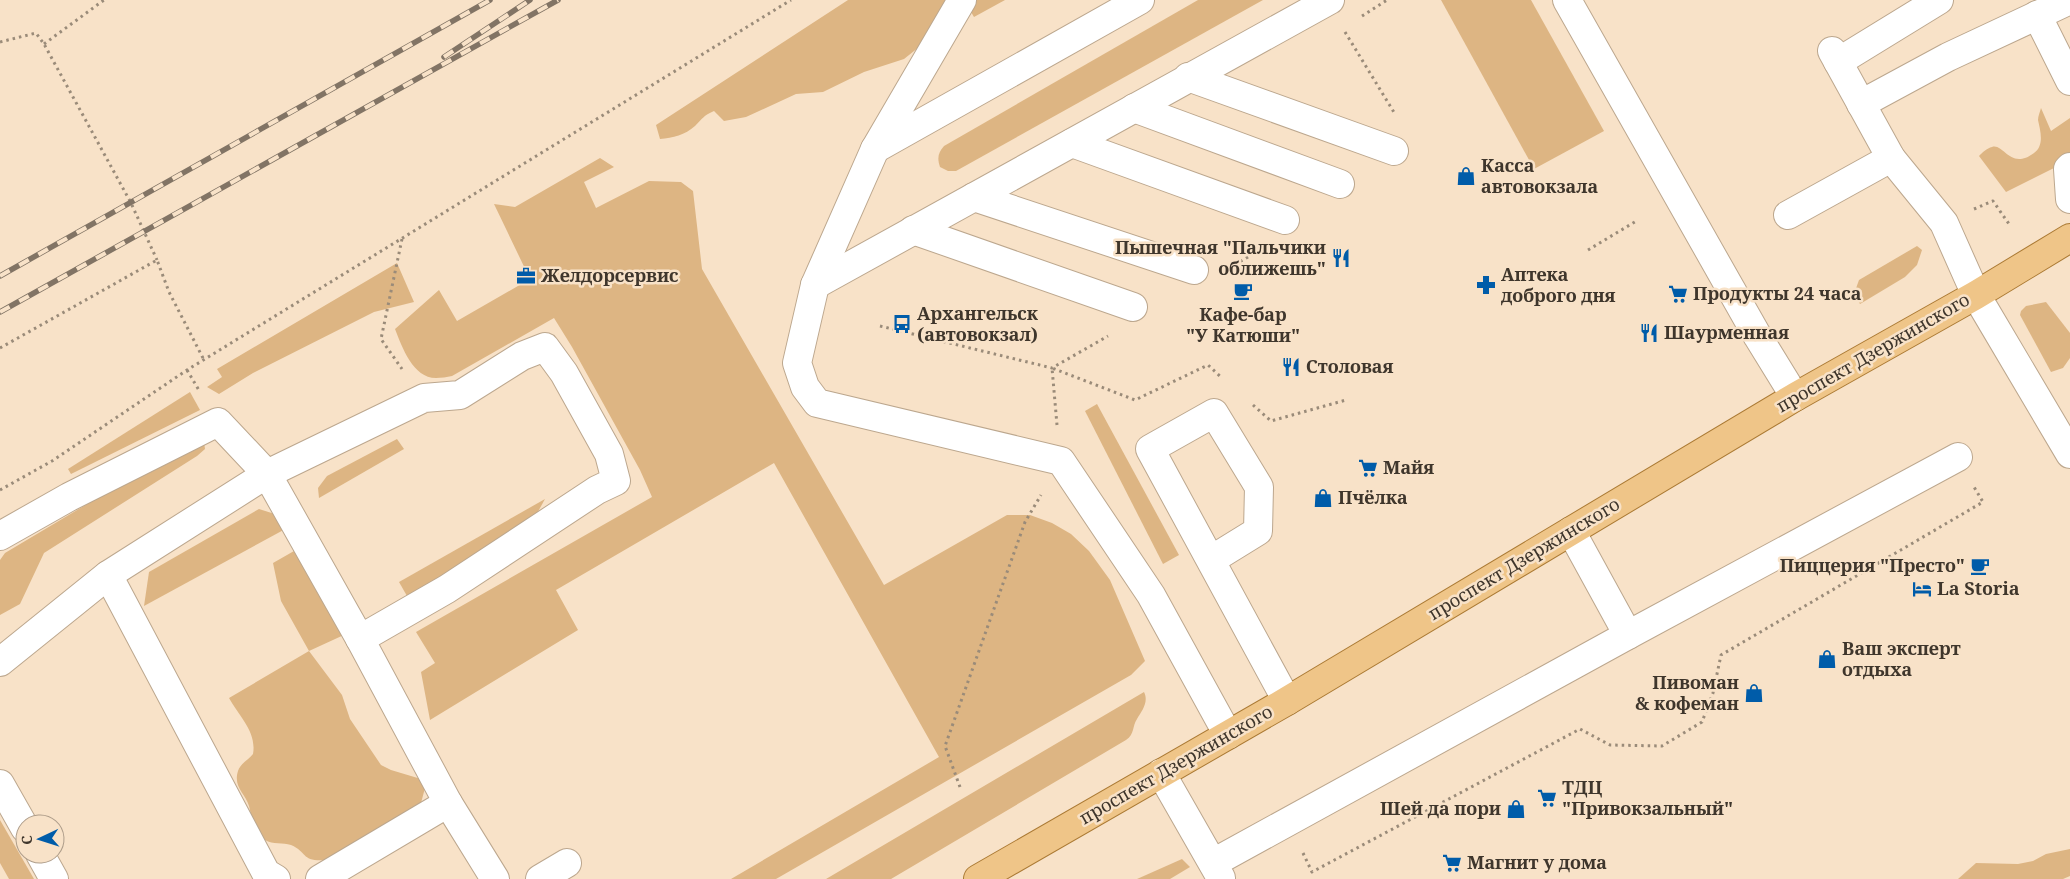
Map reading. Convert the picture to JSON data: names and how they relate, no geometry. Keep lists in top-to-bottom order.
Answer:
{
  "streets": {
    "main road": ["проспект Дзержинского"]
  },
  "places": {
    "shop": [
      "Касса автовокзала",
      "Пчёлка",
      "Ваш эксперт отдыха",
      "Пивоман & кофеман",
      "Шей да пори"
    ],
    "restaurant": ["Пышечная \"Пальчики оближешь\"", "Шаурменная", "Столовая"],
    "office": ["Желдорсервис"],
    "pharmacy": ["Аптека доброго дня"],
    "cafe": ["Кафе-бар \"У Катюши\"", "Пиццерия \"Престо\""],
    "supermarket": [
      "Продукты 24 часа",
      "Майя",
      "ТДЦ \"Привокзальный\"",
      "Магнит у дома"
    ],
    "bus stop": ["Архангельск (автовокзал)"],
    "hotel": ["La Storia"]
  },
  "north": "left"
}
